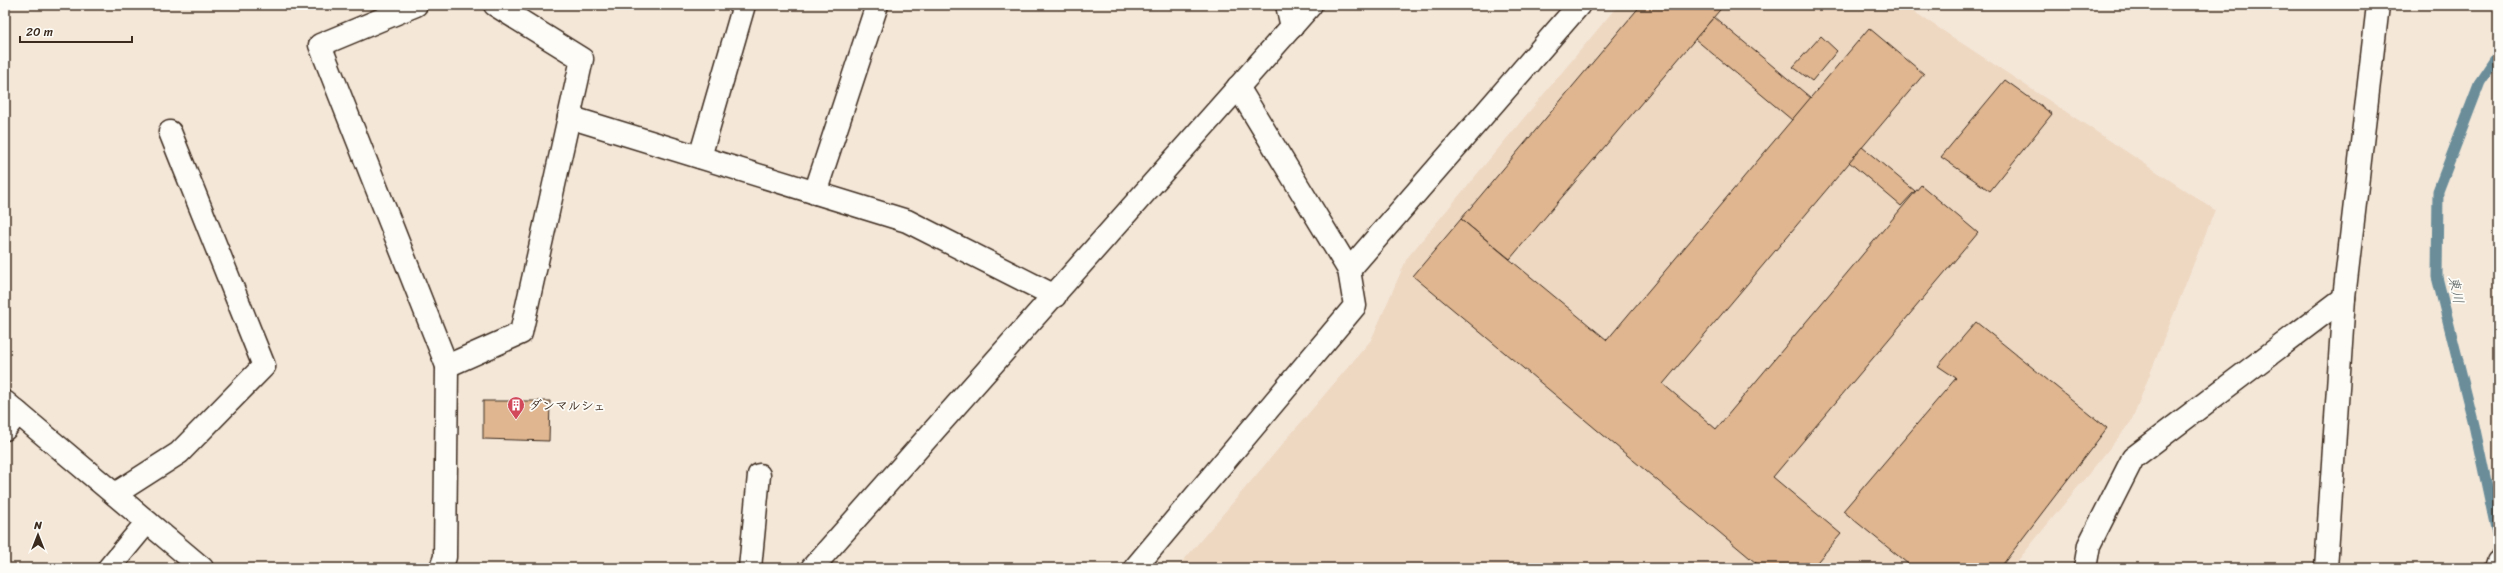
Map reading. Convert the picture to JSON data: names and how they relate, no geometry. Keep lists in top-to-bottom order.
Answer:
{
  "water": ["東川"],
  "places": {
    "building": ["ダンマルシェ"]
  },
  "scale_bar": "20 m",
  "north": "top"
}
